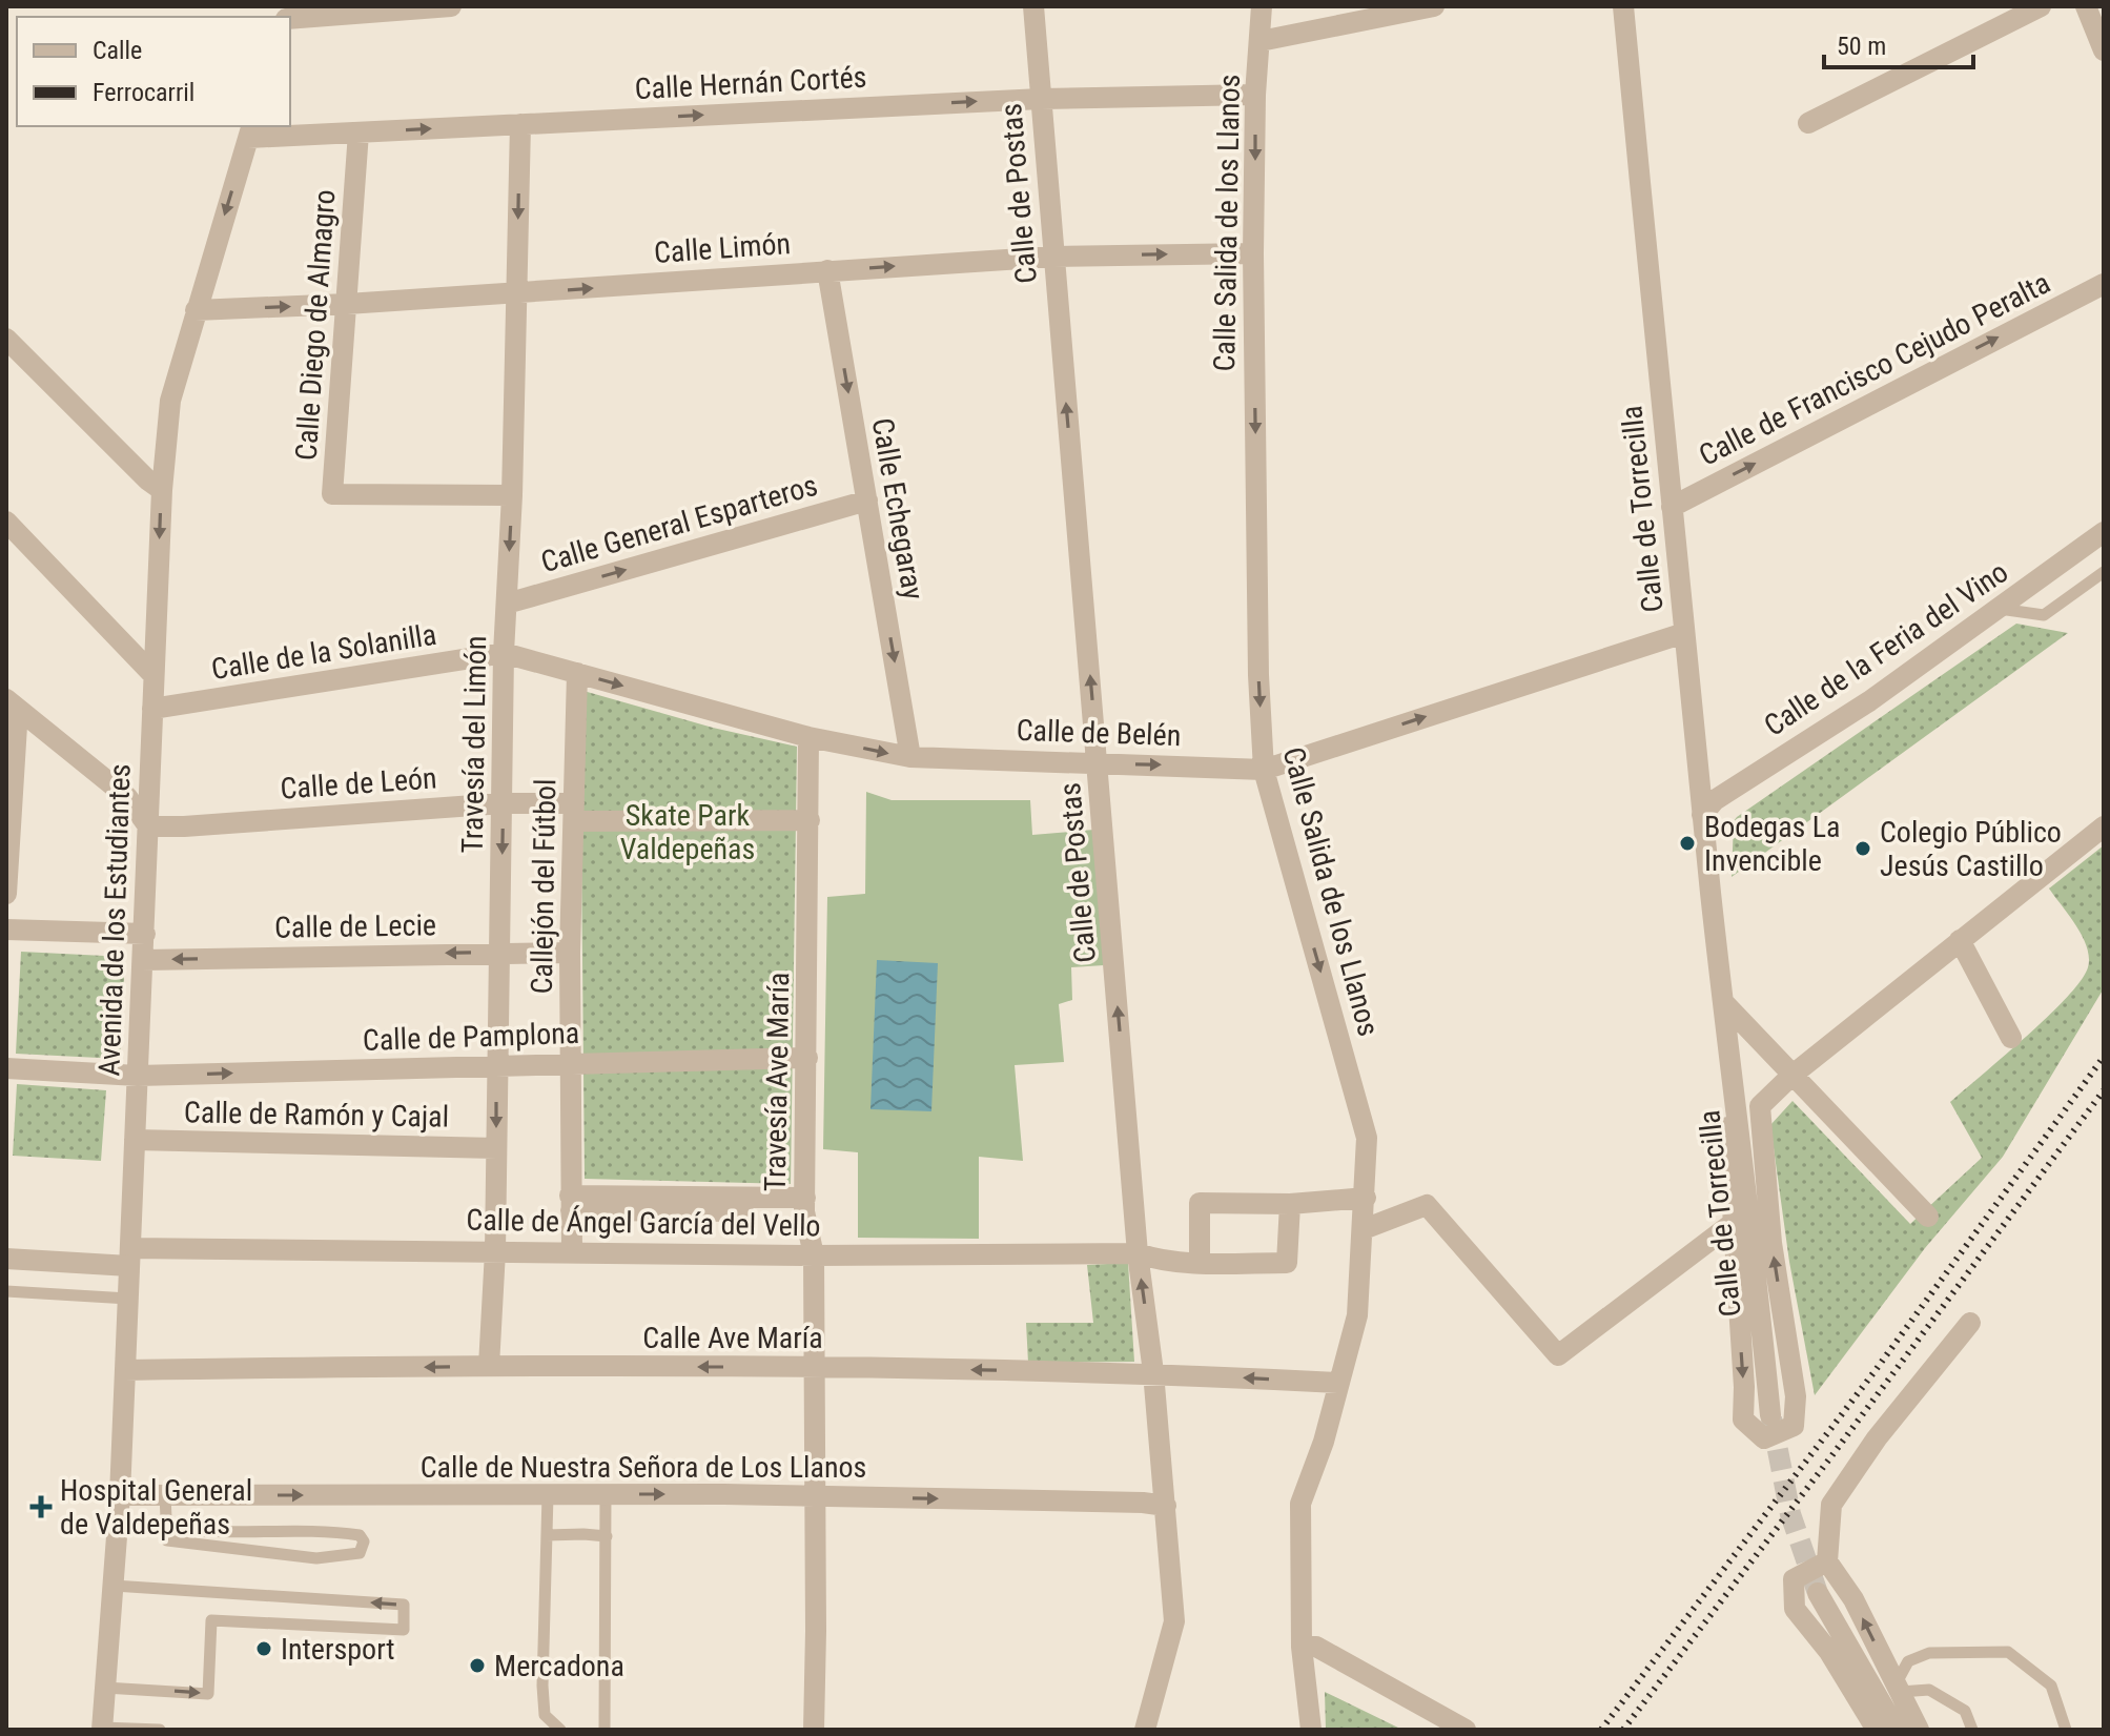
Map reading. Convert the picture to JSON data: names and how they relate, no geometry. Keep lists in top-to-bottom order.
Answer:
{
  "streets": {
    "street": [
      "Calle Hernán Cortés",
      "Calle de Postas",
      "Calle Salida de los Llanos",
      "Calle Limón",
      "Calle Diego de Almagro",
      "Calle de Francisco Cejudo Peralta",
      "Calle Echegaray",
      "Calle de Torrecilla",
      "Calle General Esparteros",
      "Calle de la Feria del Vino",
      "Calle de la Solanilla",
      "Calle de Belén",
      "Travesía del Limón",
      "Calle de León",
      "Callejón del Fútbol",
      "Avenida de los Estudiantes",
      "Calle de Lecie",
      "Calle de Pamplona",
      "Travesía Ave María",
      "Calle de Ramón y Cajal",
      "Calle de Ángel García del Vello",
      "Calle Ave María",
      "Calle de Nuestra Señora de Los Llanos"
    ]
  },
  "crossings": [
    ["Calle Hernán Cortés", "Calle de Postas"],
    ["Calle Hernán Cortés", "Calle Salida de los Llanos"],
    ["Calle Hernán Cortés", "Calle Diego de Almagro"],
    ["Calle Hernán Cortés", "Travesía del Limón"],
    ["Calle Hernán Cortés", "Avenida de los Estudiantes"],
    ["Calle de Postas", "Calle Limón"],
    ["Calle de Postas", "Calle de Belén"],
    ["Calle de Postas", "Calle de Ángel García del Vello"],
    ["Calle de Postas", "Calle Ave María"],
    ["Calle de Postas", "Calle de Nuestra Señora de Los Llanos"],
    ["Calle Salida de los Llanos", "Calle Limón"],
    ["Calle Salida de los Llanos", "Calle de Belén"],
    ["Calle Salida de los Llanos", "Calle Ave María"],
    ["Calle Limón", "Calle Diego de Almagro"],
    ["Calle Limón", "Calle Echegaray"],
    ["Calle Limón", "Travesía del Limón"],
    ["Calle Limón", "Avenida de los Estudiantes"],
    ["Calle Diego de Almagro", "Travesía del Limón"],
    ["Calle de Francisco Cejudo Peralta", "Calle de Torrecilla"],
    ["Calle Echegaray", "Calle General Esparteros"],
    ["Calle Echegaray", "Calle de Belén"],
    ["Calle de Torrecilla", "Calle de la Feria del Vino"],
    ["Calle de Torrecilla", "Calle de Belén"],
    ["Calle General Esparteros", "Travesía del Limón"],
    ["Calle de la Solanilla", "Calle de Belén"],
    ["Calle de la Solanilla", "Travesía del Limón"],
    ["Calle de la Solanilla", "Avenida de los Estudiantes"],
    ["Calle de Belén", "Travesía del Limón"],
    ["Calle de Belén", "Callejón del Fútbol"],
    ["Calle de Belén", "Travesía Ave María"],
    ["Travesía del Limón", "Calle de León"],
    ["Travesía del Limón", "Calle de Lecie"],
    ["Travesía del Limón", "Calle de Pamplona"],
    ["Travesía del Limón", "Calle de Ramón y Cajal"],
    ["Travesía del Limón", "Calle de Ángel García del Vello"],
    ["Travesía del Limón", "Calle Ave María"],
    ["Calle de León", "Callejón del Fútbol"],
    ["Calle de León", "Avenida de los Estudiantes"],
    ["Calle de León", "Travesía Ave María"],
    ["Callejón del Fútbol", "Calle de Lecie"],
    ["Callejón del Fútbol", "Calle de Pamplona"],
    ["Callejón del Fútbol", "Calle de Ángel García del Vello"],
    ["Avenida de los Estudiantes", "Calle de Lecie"],
    ["Avenida de los Estudiantes", "Calle de Pamplona"],
    ["Avenida de los Estudiantes", "Calle de Ramón y Cajal"],
    ["Avenida de los Estudiantes", "Calle de Ángel García del Vello"],
    ["Avenida de los Estudiantes", "Calle Ave María"],
    ["Avenida de los Estudiantes", "Calle de Nuestra Señora de Los Llanos"],
    ["Calle de Pamplona", "Travesía Ave María"],
    ["Travesía Ave María", "Calle de Ángel García del Vello"],
    ["Travesía Ave María", "Calle Ave María"],
    ["Travesía Ave María", "Calle de Nuestra Señora de Los Llanos"]
  ],
  "one_way": [
    "Calle Hernán Cortés",
    "Calle de Postas",
    "Calle Salida de los Llanos",
    "Calle Limón",
    "Calle de Francisco Cejudo Peralta",
    "Calle Echegaray",
    "Calle General Esparteros",
    "Calle de Belén",
    "Travesía del Limón",
    "Calle de Lecie",
    "Calle de Pamplona",
    "Calle Ave María",
    "Calle de Nuestra Señora de Los Llanos"
  ],
  "parks": ["Skate Park Valdepeñas"],
  "places": {
    "other": [
      "Bodegas La Invencible",
      "Colegio Público Jesús Castillo",
      "Intersport",
      "Mercadona"
    ],
    "health": ["Hospital General de Valdepeñas"]
  },
  "legend": ["Calle", "Ferrocarril"],
  "scale_bar": "50 m"
}
